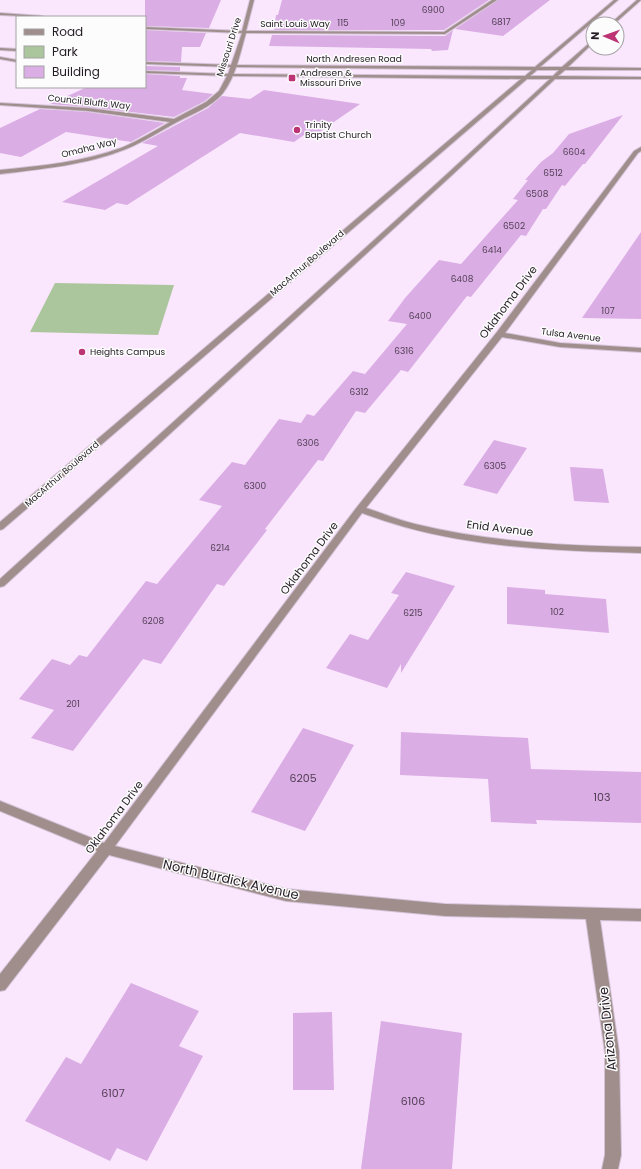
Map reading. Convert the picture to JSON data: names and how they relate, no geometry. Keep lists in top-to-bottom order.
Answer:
{
  "streets": {
    "street": [
      "Saint Louis Way",
      "Missouri Drive",
      "North Andresen Road",
      "Council Bluffs Way",
      "Omaha Way",
      "MacArthur Boulevard",
      "Oklahoma Drive",
      "Tulsa Avenue",
      "Enid Avenue",
      "North Burdick Avenue",
      "Arizona Drive"
    ]
  },
  "crossings": [
    ["Saint Louis Way", "Missouri Drive"],
    ["Missouri Drive", "North Andresen Road"],
    ["Missouri Drive", "Council Bluffs Way"],
    ["Missouri Drive", "Omaha Way"],
    ["North Andresen Road", "MacArthur Boulevard"],
    ["Council Bluffs Way", "Omaha Way"],
    ["Oklahoma Drive", "Tulsa Avenue"],
    ["Oklahoma Drive", "Enid Avenue"],
    ["Oklahoma Drive", "North Burdick Avenue"],
    ["North Burdick Avenue", "Arizona Drive"]
  ],
  "places": {
    "transit": ["Andresen & Missouri Drive"],
    "other": ["Trinity Baptist Church", "Heights Campus"]
  },
  "house_numbers": [
    "6900",
    "6817",
    "115",
    "109",
    "6604",
    "6512",
    "6508",
    "6502",
    "6414",
    "6408",
    "107",
    "6400",
    "6316",
    "6312",
    "6306",
    "6305",
    "6300",
    "6214",
    "102",
    "6215",
    "6208",
    "201",
    "6205",
    "103",
    "6107",
    "6106"
  ],
  "legend": ["Road", "Park", "Building"],
  "north": "left"
}
